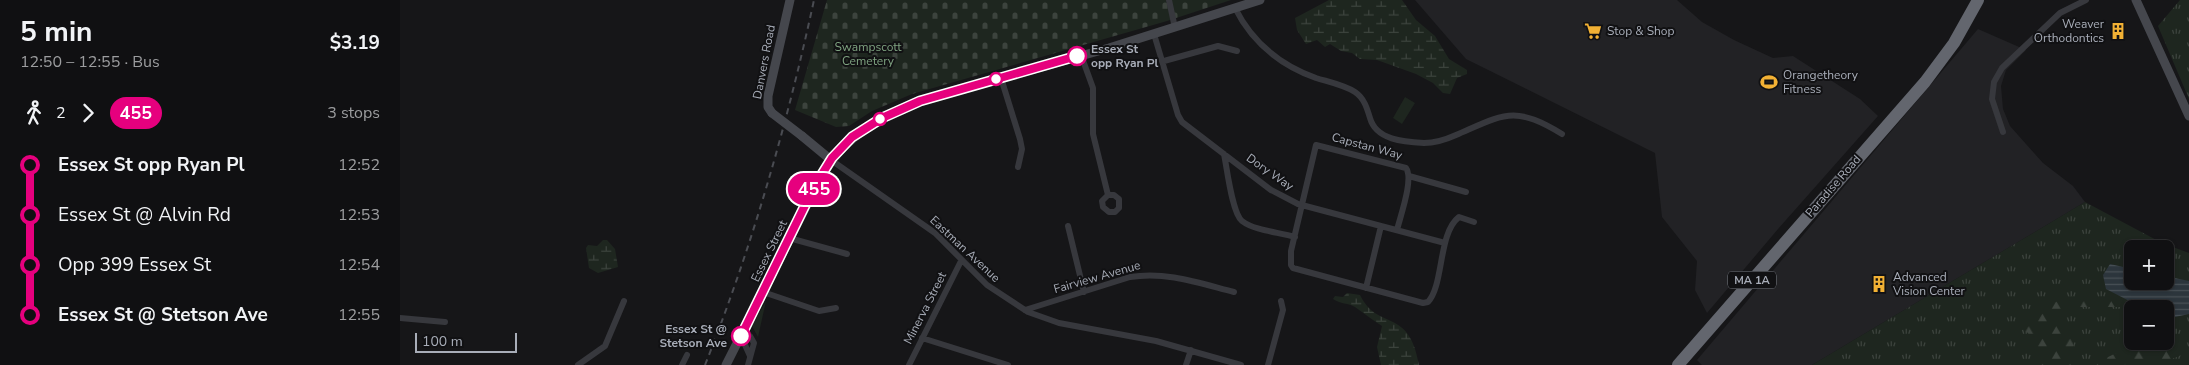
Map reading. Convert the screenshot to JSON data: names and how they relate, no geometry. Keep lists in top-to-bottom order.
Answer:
{
  "streets": {
    "highway": ["Paradise Road", "MA 1A"],
    "main road": ["Danvers Road", "Essex Street"],
    "street": [
      "Capstan Way",
      "Dory Way",
      "Eastman Avenue",
      "Fairview Avenue",
      "Minerva Street"
    ]
  },
  "crossings": [
    ["Danvers Road", "Eastman Avenue"],
    ["Danvers Road", "Essex Street"],
    ["Capstan Way", "Dory Way"],
    ["Dory Way", "Essex Street"],
    ["Eastman Avenue", "Essex Street"],
    ["Eastman Avenue", "Fairview Avenue"],
    ["Eastman Avenue", "Minerva Street"]
  ],
  "parks": ["Swampscott Cemetery"],
  "places": {
    "supermarket": ["Stop & Shop"],
    "building": ["Weaver Orthodontics", "Advanced Vision Center"],
    "other": ["Essex St opp Ryan Pl", "Essex St @ Stetson Ave"],
    "sports": ["Orangetheory Fitness"]
  },
  "lines": ["bus line 455"],
  "scale_bar": "100 m",
  "page": {
    "heading": ["5 min", "12:50 – 12:55 · Bus", "$3.19"],
    "on_map": "455",
    "legs": ["2", "455", "3 stops"],
    "list": [
      {
        "name": "Essex St opp Ryan Pl",
        "value": "12:52"
      },
      {
        "name": "Essex St @ Alvin Rd",
        "value": "12:53"
      },
      {
        "name": "Opp 399 Essex St",
        "value": "12:54"
      },
      {
        "name": "Essex St @ Stetson Ave",
        "value": "12:55"
      }
    ],
    "map_buttons": ["+", "−"],
    "scale": "100 m"
  }
}
